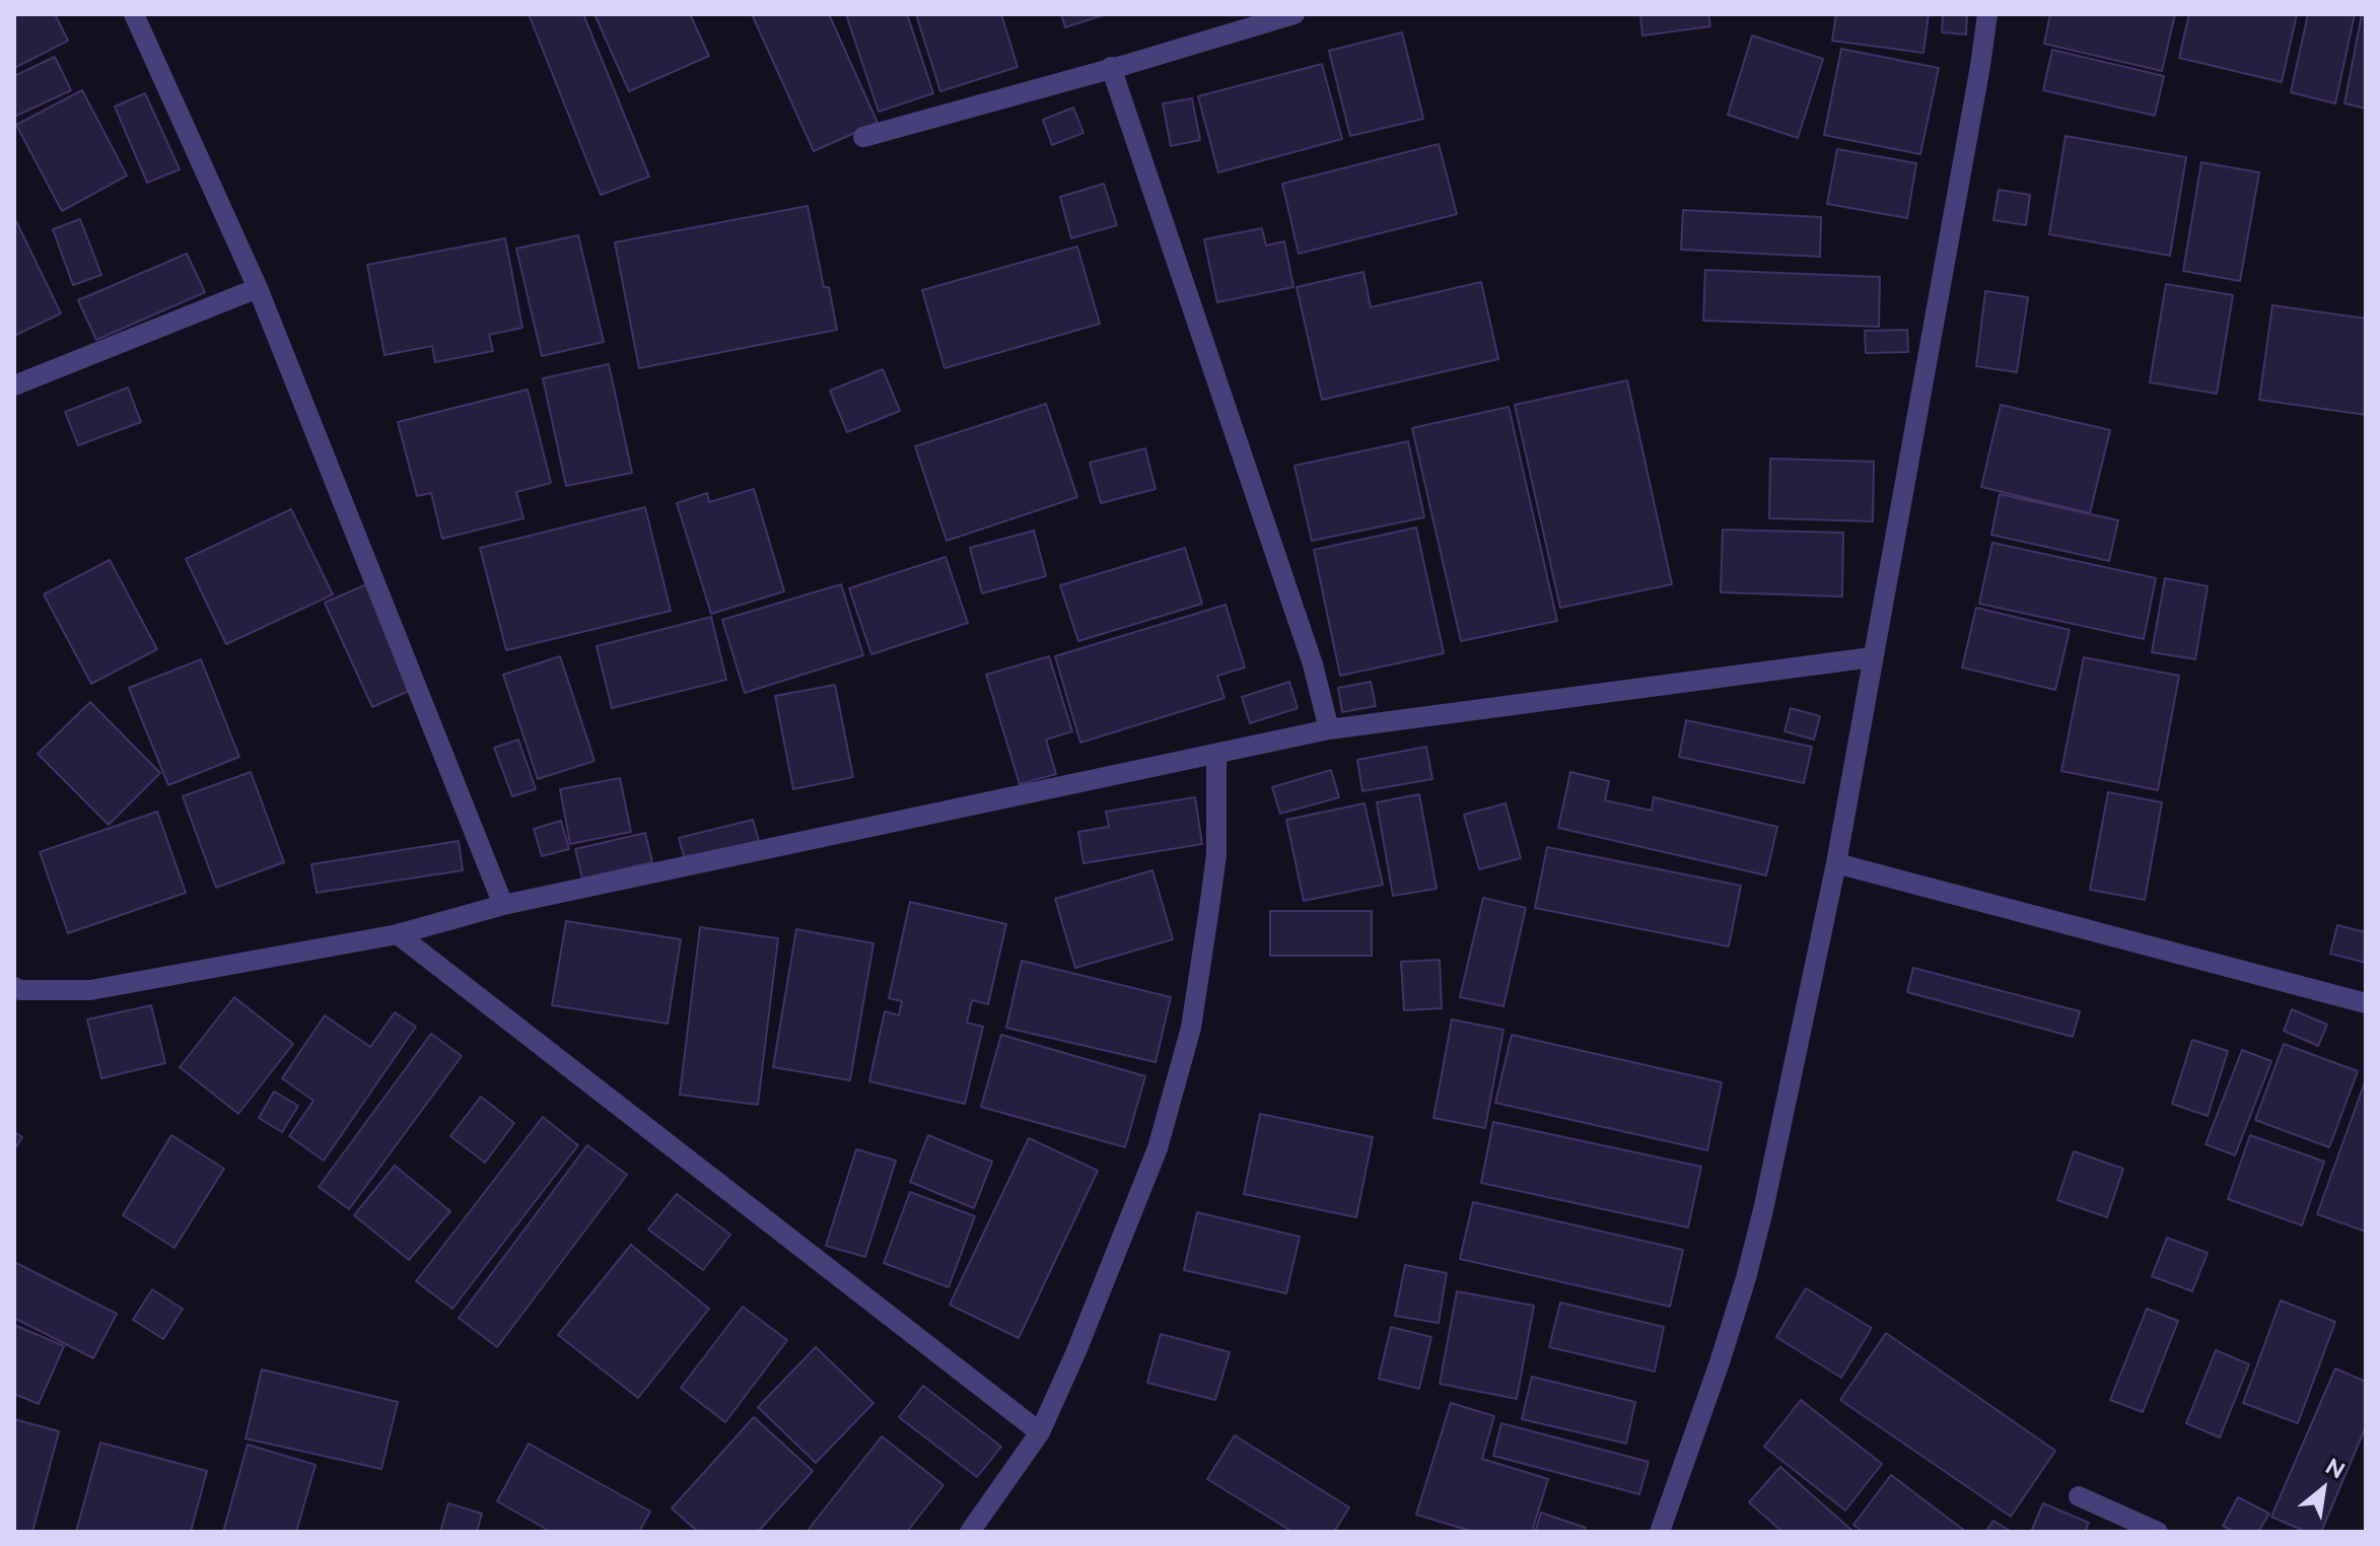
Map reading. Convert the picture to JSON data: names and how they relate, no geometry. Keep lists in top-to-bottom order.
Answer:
{
  "north": "top right"
}
